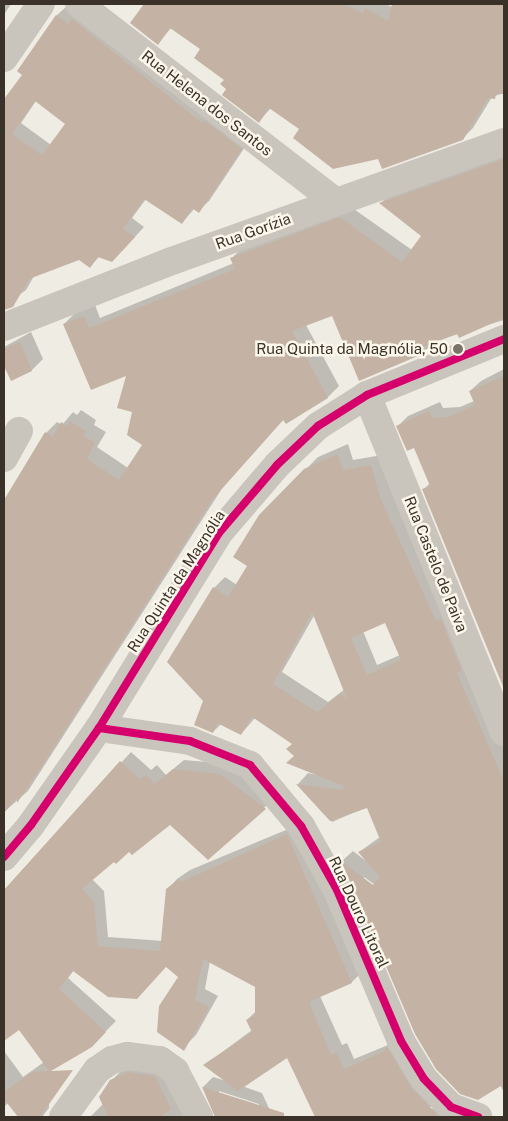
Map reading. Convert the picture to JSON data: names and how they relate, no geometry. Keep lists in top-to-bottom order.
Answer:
{
  "streets": {
    "street": [
      "Rua Helena dos Santos",
      "Rua Gorízia",
      "Rua Castelo de Paiva",
      "Rua Quinta da Magnólia",
      "Rua Douro Litoral"
    ]
  },
  "crossings": [
    ["Rua Helena dos Santos", "Rua Gorízia"],
    ["Rua Castelo de Paiva", "Rua Quinta da Magnólia"],
    ["Rua Quinta da Magnólia", "Rua Douro Litoral"]
  ],
  "places": ["Rua Quinta da Magnólia, 50"]
}
